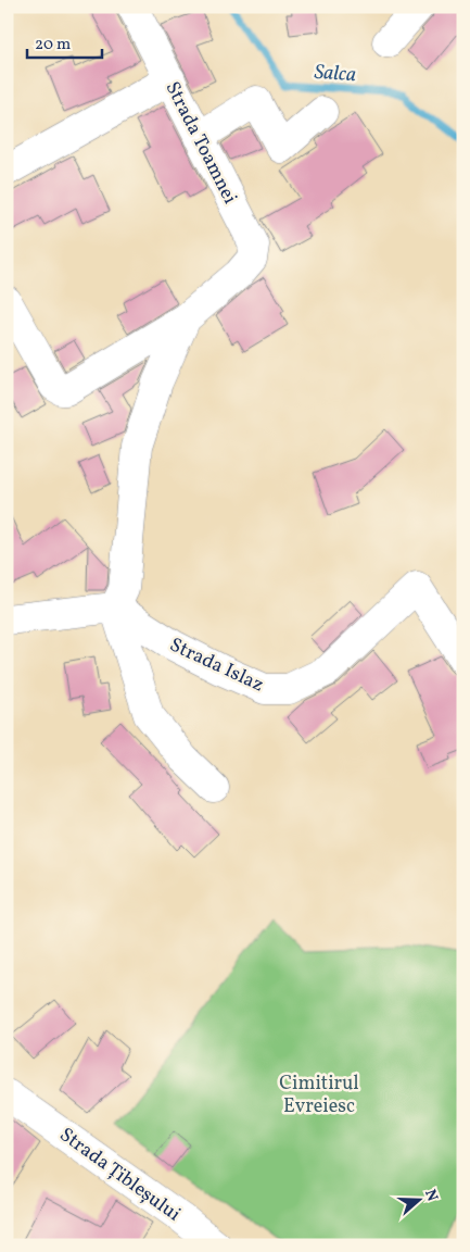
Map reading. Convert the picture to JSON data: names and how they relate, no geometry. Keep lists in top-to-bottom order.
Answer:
{
  "streets": {
    "street": ["Strada Toamnei", "Strada Islaz", "Strada Țibleșului"]
  },
  "water": ["Salca"],
  "parks": ["Cimitirul Evreiesc"],
  "scale_bar": "20 m",
  "north": "right"
}
